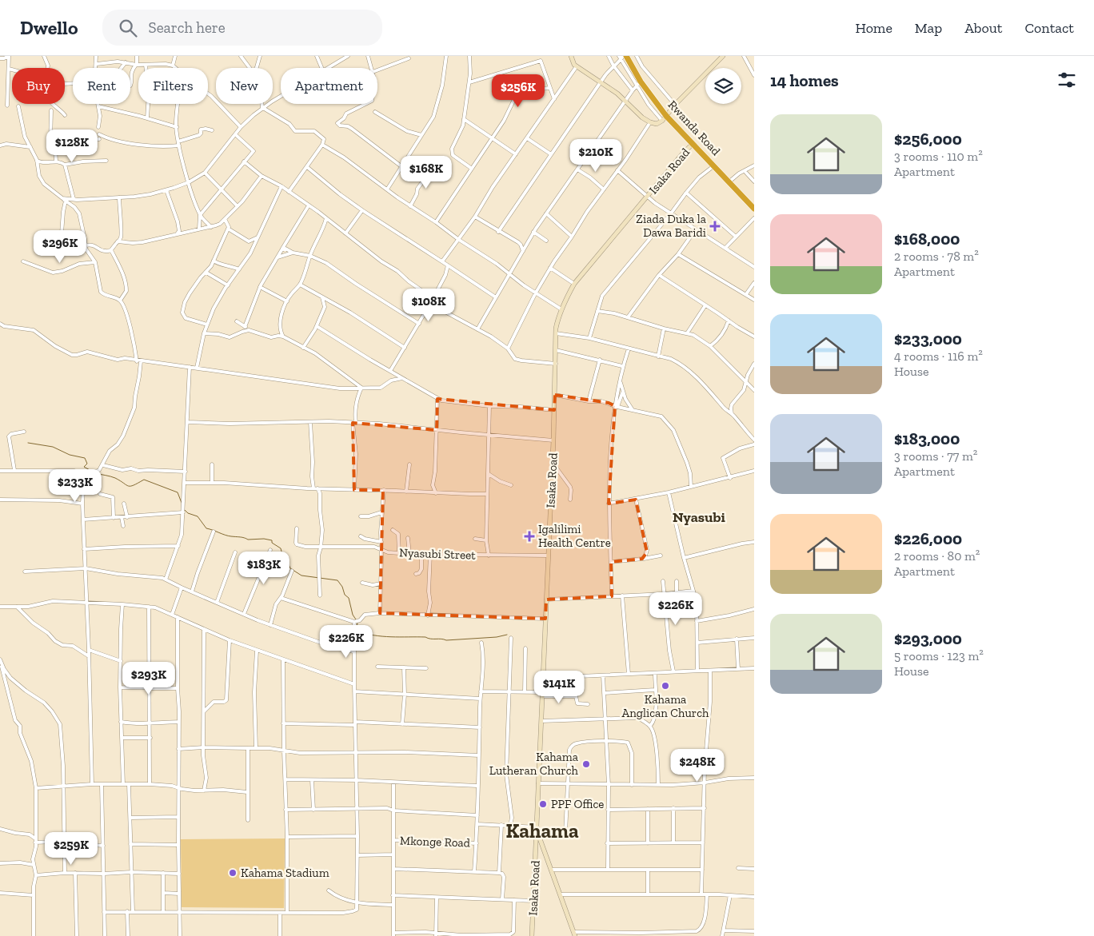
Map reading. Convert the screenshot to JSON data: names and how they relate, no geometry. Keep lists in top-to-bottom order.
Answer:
{
  "streets": {
    "highway": ["Rwanda Road"],
    "street": ["Isaka Road", "Nyasubi Street", "Mkonge Road"]
  },
  "crossings": [
    ["Rwanda Road", "Isaka Road"],
    ["Isaka Road", "Nyasubi Street"]
  ],
  "districts": ["Nyasubi", "Kahama"],
  "places": {
    "health": ["Ziada Duka la Dawa Baridi", "Igalilimi Health Centre"],
    "other": [
      "Kahama Anglican Church",
      "Kahama Lutheran Church",
      "PPF Office",
      "Kahama Stadium"
    ]
  },
  "page": {
    "header": "Dwello",
    "search": "Search here",
    "nav": [
      "Home",
      "Map",
      "About",
      "Contact"
    ],
    "heading": "14 homes",
    "chip": [
      "Buy",
      "Rent",
      "Filters",
      "New",
      "Apartment"
    ],
    "price": [
      "$256K",
      "$128K",
      "$210K",
      "$168K",
      "$296K",
      "$108K",
      "$233K",
      "$183K",
      "$226K",
      "$226K",
      "$293K",
      "$141K",
      "$248K",
      "$259K"
    ],
    "list": [
      {
        "name": "$256,000",
        "note": "3 rooms · 110 m² · Apartment"
      },
      {
        "name": "$168,000",
        "note": "2 rooms · 78 m² · Apartment"
      },
      {
        "name": "$233,000",
        "note": "4 rooms · 116 m² · House"
      },
      {
        "name": "$183,000",
        "note": "3 rooms · 77 m² · Apartment"
      },
      {
        "name": "$226,000",
        "note": "2 rooms · 80 m² · Apartment"
      },
      {
        "name": "$293,000",
        "note": "5 rooms · 123 m² · House"
      }
    ]
  }
}
